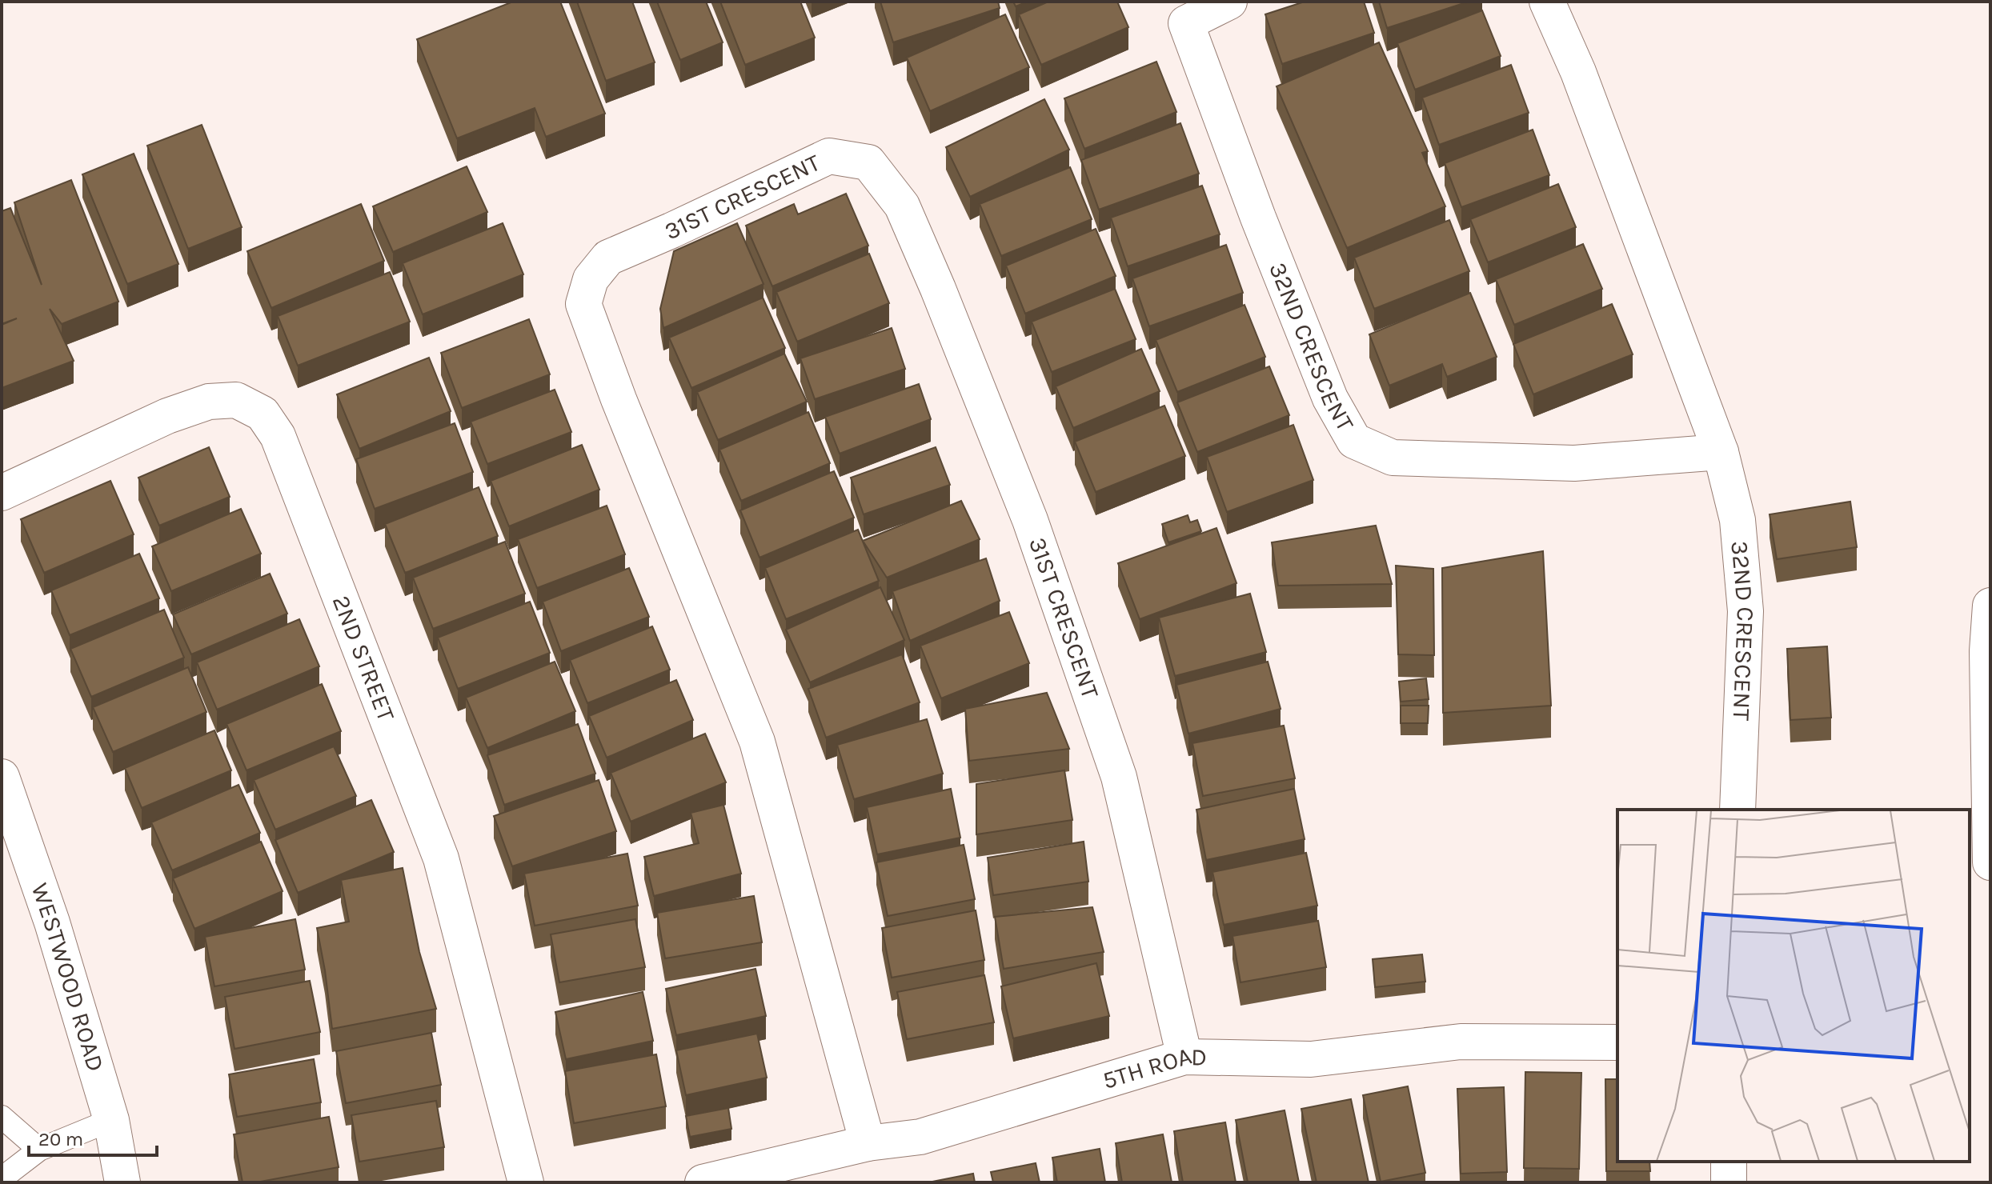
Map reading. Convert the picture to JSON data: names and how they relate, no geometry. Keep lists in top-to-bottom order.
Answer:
{
  "streets": {
    "street": [
      "31ST CRESCENT",
      "32ND CRESCENT",
      "2ND STREET",
      "WESTWOOD ROAD",
      "5TH ROAD"
    ]
  },
  "crossings": [
    ["31ST CRESCENT", "5TH ROAD"]
  ],
  "scale_bar": "20 m"
}
